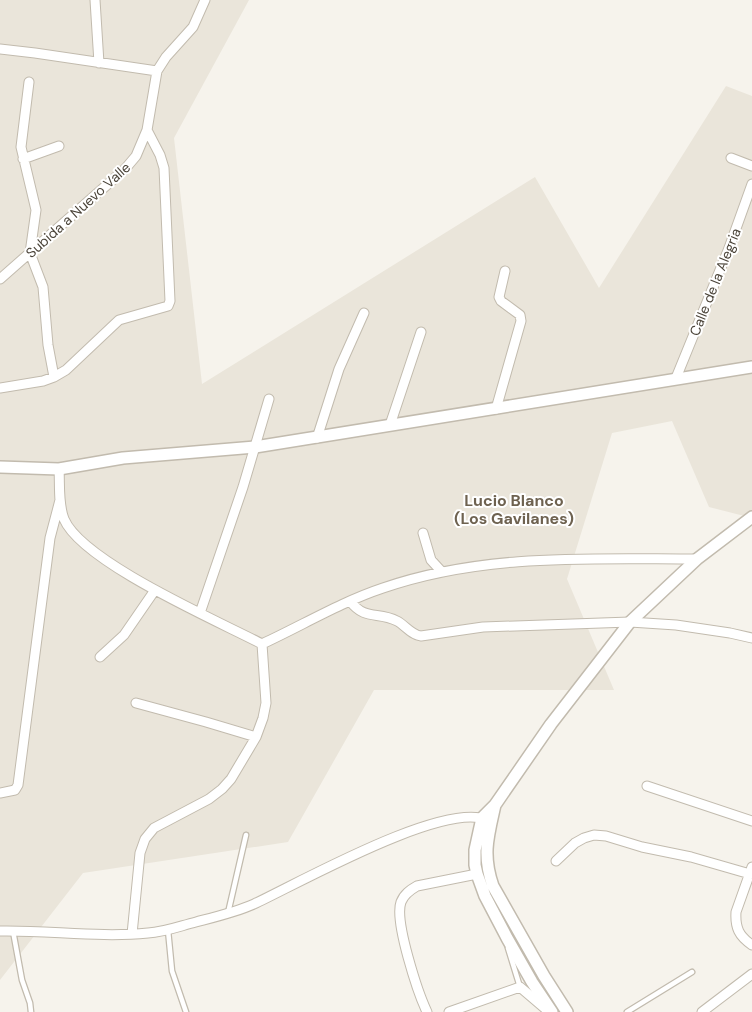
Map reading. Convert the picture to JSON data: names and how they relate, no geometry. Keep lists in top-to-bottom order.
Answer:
{
  "streets": {
    "street": ["Subida a Nuevo Valle", "Calle de la Alegria"]
  },
  "districts": ["Lucio Blanco (Los Gavilanes)"]
}
